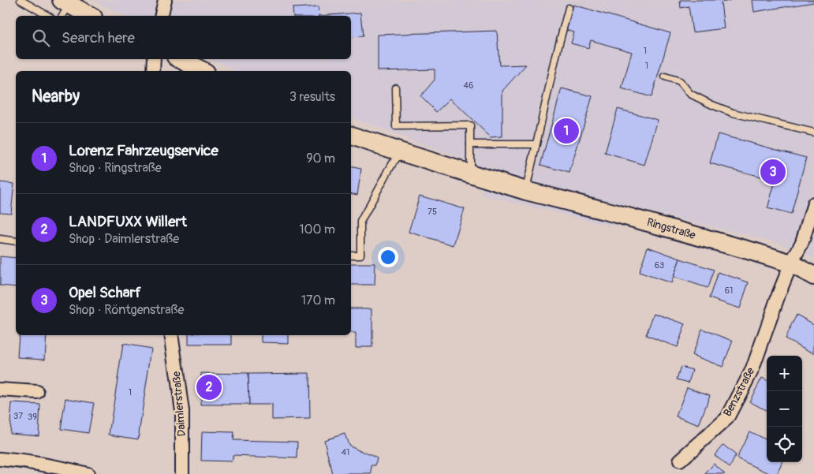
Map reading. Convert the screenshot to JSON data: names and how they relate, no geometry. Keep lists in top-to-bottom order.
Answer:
{
  "streets": {
    "street": ["Ringstraße", "Benzstraße", "Daimlerstraße"]
  },
  "crossings": [
    ["Ringstraße", "Benzstraße"]
  ],
  "house_numbers": [
    "1",
    "1",
    "46",
    "75",
    "63",
    "61",
    "1",
    "37",
    "39",
    "41"
  ],
  "page": {
    "search": "Search here",
    "heading": ["Nearby", "3 results"],
    "pins": ["1", "3", "2"],
    "list": [
      {
        "mark": "1",
        "name": "Lorenz Fahrzeugservice",
        "note": "Shop · Ringstraße",
        "value": "90 m"
      },
      {
        "mark": "2",
        "name": "LANDFUXX Willert",
        "note": "Shop · Daimlerstraße",
        "value": "100 m"
      },
      {
        "mark": "3",
        "name": "Opel Scharf",
        "note": "Shop · Röntgenstraße",
        "value": "170 m"
      }
    ],
    "map_buttons": ["+", "−"]
  }
}
